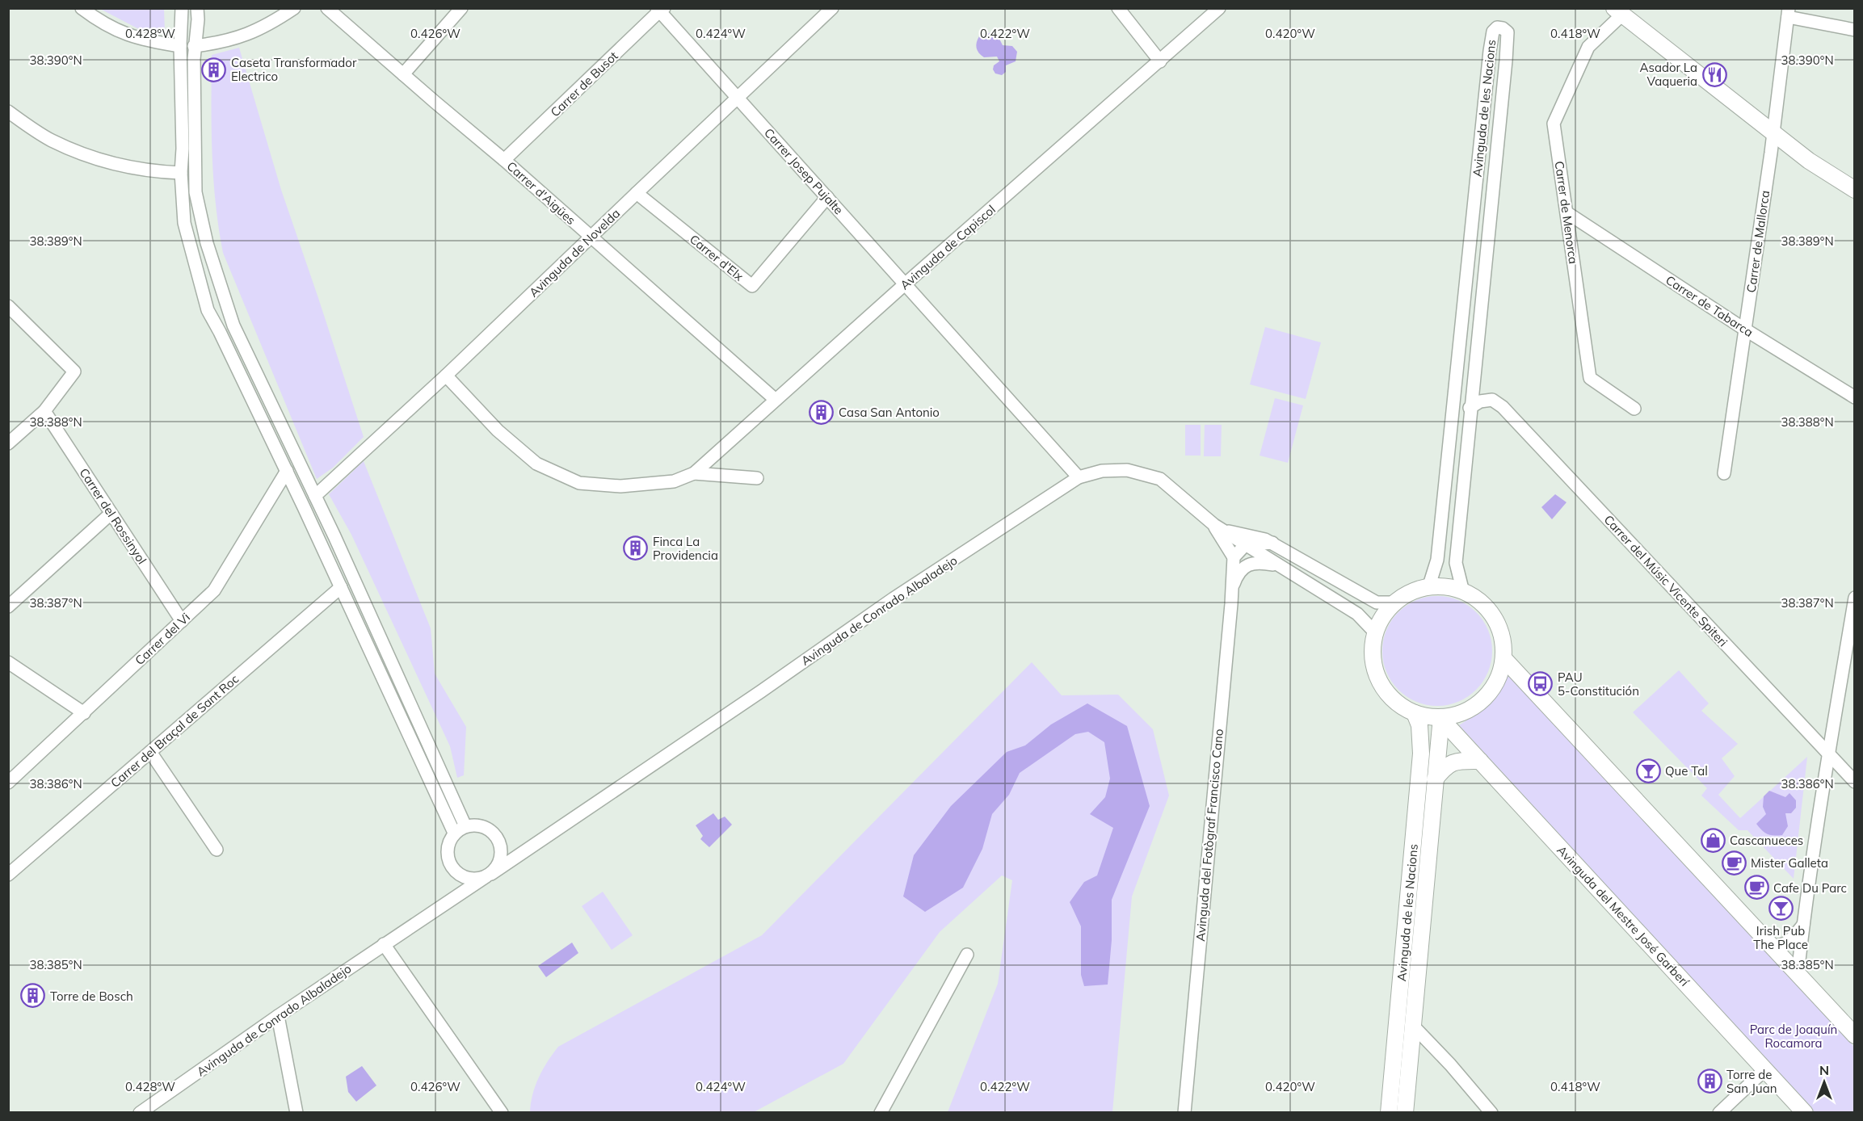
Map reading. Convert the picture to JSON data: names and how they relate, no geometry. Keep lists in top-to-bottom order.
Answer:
{
  "streets": {
    "street": [
      "Carrer de Busot",
      "Avinguda de les Nacions",
      "Carrer Josep Pujalte",
      "Carrer d'Aigües",
      "Carrer de Menorca",
      "Carrer de Mallorca",
      "Avinguda de Capiscol",
      "Avinguda de Novelda",
      "Carrer d’Elx",
      "Carrer de Tabarca",
      "Carrer del Rossinyol",
      "Carrer del Músic Vicente Spiteri",
      "Avinguda de Conrado Albaladejo",
      "Carrer del Vi",
      "Carrer del Braçal de Sant Roc",
      "Avinguda del Fotògraf Francisco Cano",
      "Avinguda del Mestre José Garberí"
    ]
  },
  "crossings": [
    ["Carrer de Busot", "Carrer Josep Pujalte"],
    ["Carrer de Busot", "Carrer d'Aigües"],
    ["Avinguda de les Nacions", "Carrer del Músic Vicente Spiteri"],
    ["Avinguda de les Nacions", "Avinguda del Mestre José Garberí"],
    ["Carrer Josep Pujalte", "Avinguda de Capiscol"],
    ["Carrer Josep Pujalte", "Avinguda de Novelda"],
    ["Carrer Josep Pujalte", "Carrer d’Elx"],
    ["Carrer Josep Pujalte", "Avinguda de Conrado Albaladejo"],
    ["Carrer d'Aigües", "Avinguda de Capiscol"],
    ["Carrer d'Aigües", "Avinguda de Novelda"],
    ["Carrer de Menorca", "Carrer de Tabarca"],
    ["Carrer de Mallorca", "Carrer de Tabarca"],
    ["Avinguda de Capiscol", "Avinguda de Novelda"],
    ["Avinguda de Novelda", "Carrer d’Elx"],
    ["Carrer del Rossinyol", "Carrer del Vi"]
  ],
  "parks": ["Parc de Joaquín Rocamora"],
  "places": {
    "building": [
      "Caseta Transformador Electrico",
      "Casa San Antonio",
      "Finca La Providencia",
      "Torre de Bosch",
      "Torre de San Juan"
    ],
    "restaurant": ["Asador La Vaqueria"],
    "bus stop": ["PAU 5-Constitución"],
    "bar": ["Que Tal", "Irish Pub The Place"],
    "shop": ["Cascanueces"],
    "cafe": ["Mister Galleta", "Cafe Du Parc"]
  },
  "north": "top",
  "coordinates": [
    "0.428°W",
    "0.426°W",
    "0.424°W",
    "0.422°W",
    "0.420°W",
    "0.418°W",
    "38.390°N",
    "38.389°N",
    "38.388°N",
    "38.387°N",
    "38.386°N",
    "38.385°N"
  ]
}
